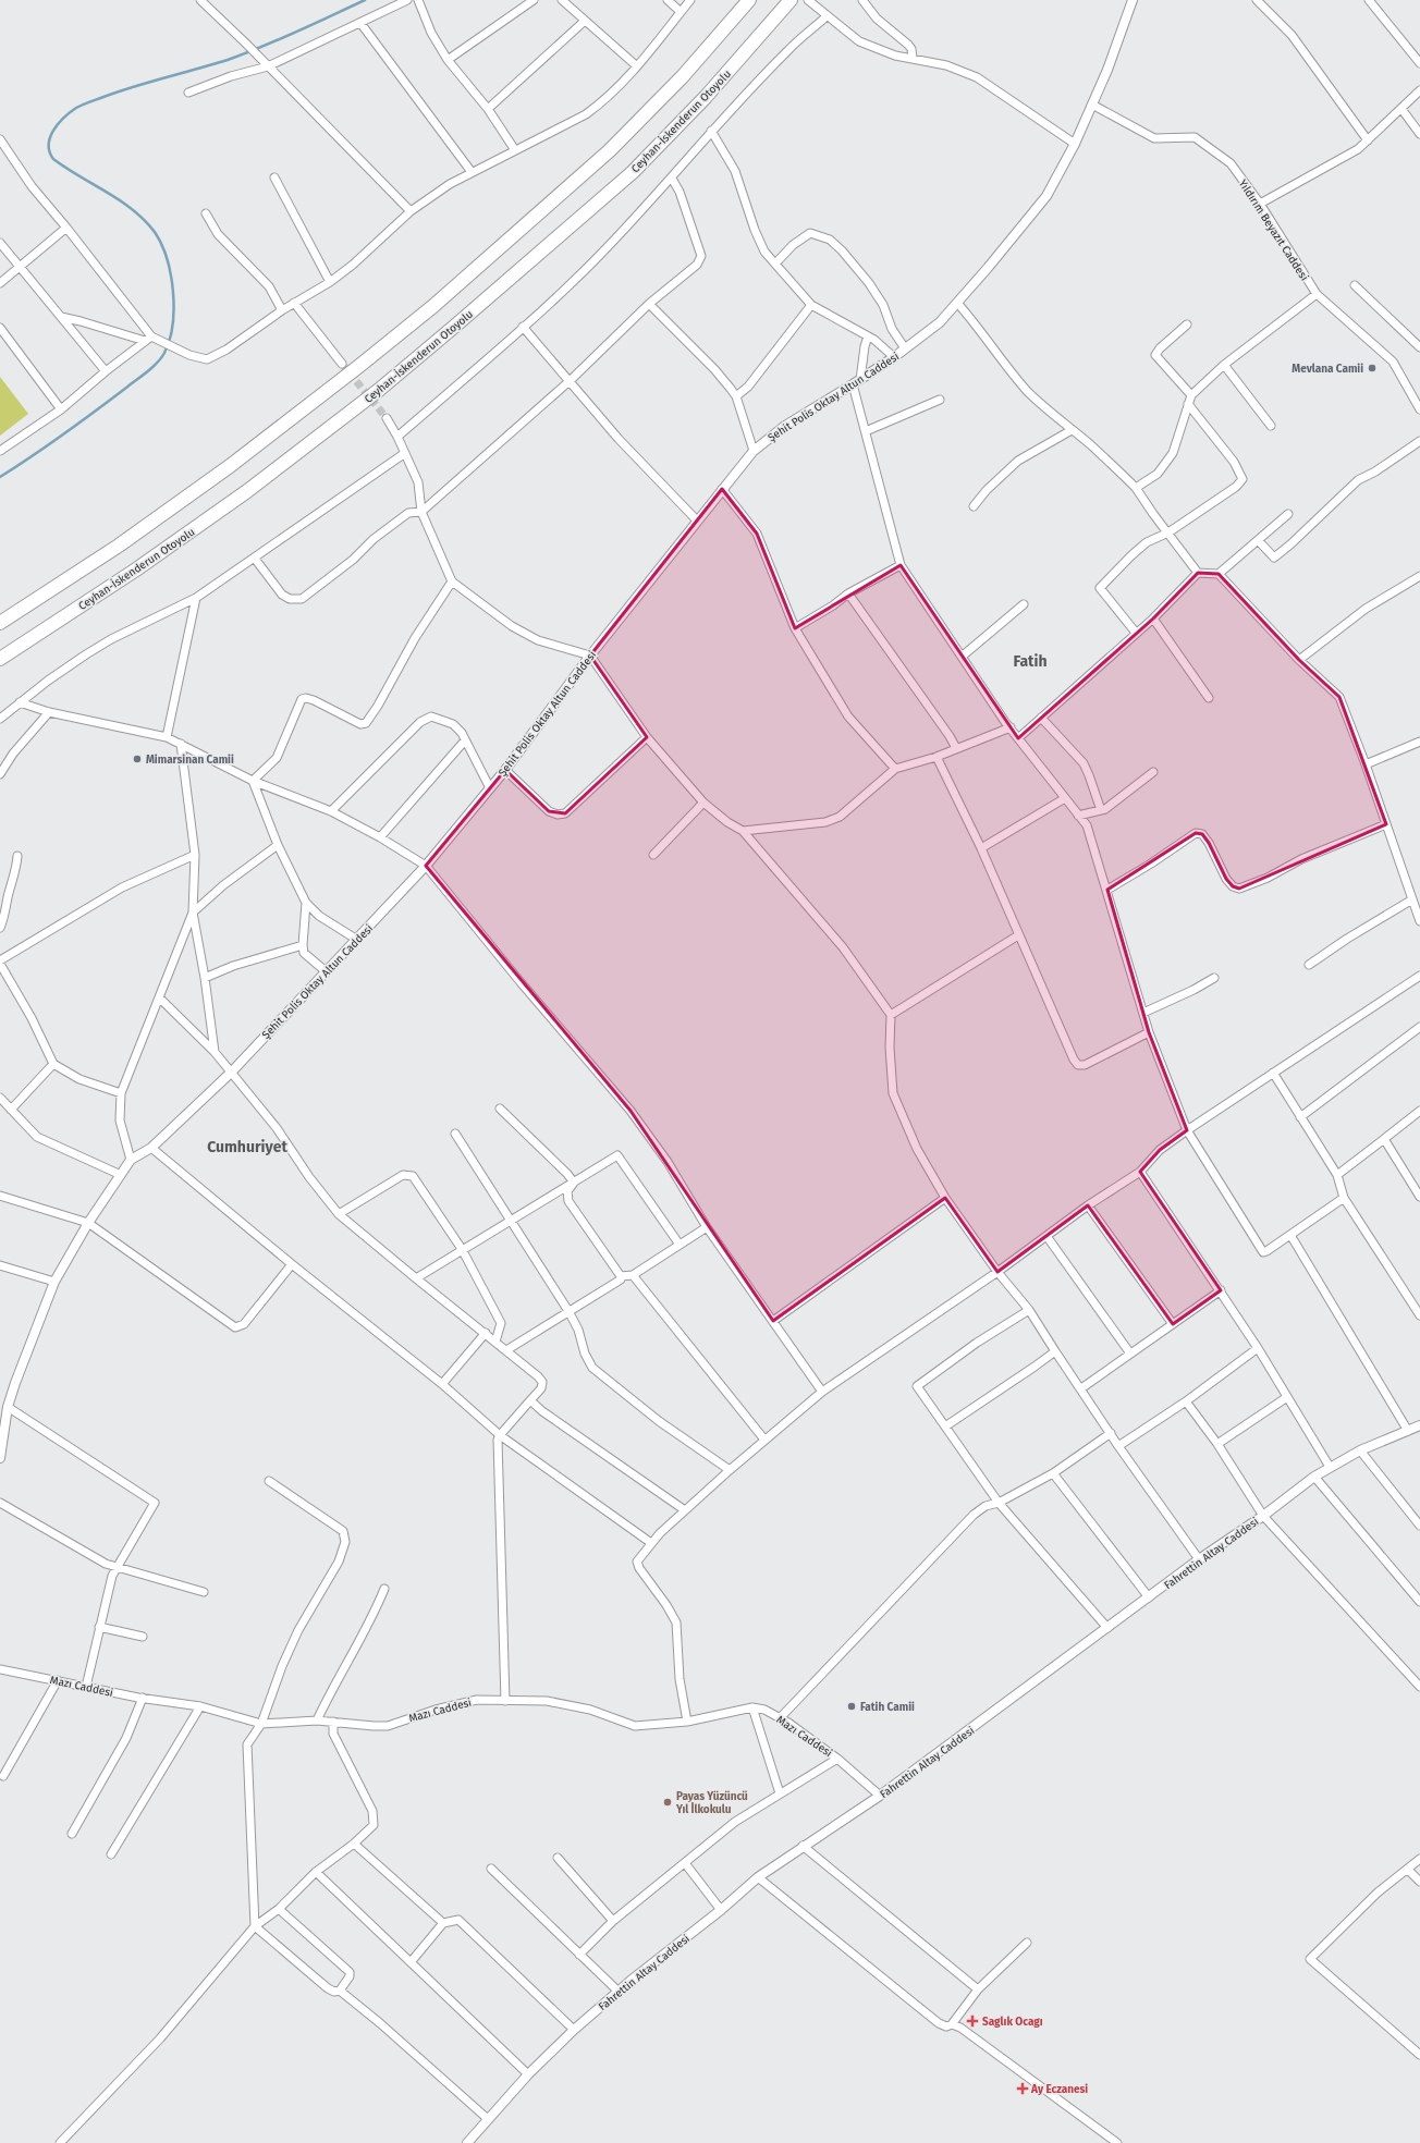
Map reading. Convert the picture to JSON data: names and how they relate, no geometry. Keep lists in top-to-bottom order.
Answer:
{
  "streets": {
    "highway": ["Ceyhan-İskenderun Otoyolu"],
    "street": [
      "Yıldırım Beyazıt Caddesi",
      "Şehit Polis Oktay Altun Caddesi",
      "Fahrettin Altay Caddesi",
      "Mazı Caddesi"
    ]
  },
  "crossings": [
    ["Yıldırım Beyazıt Caddesi", "Şehit Polis Oktay Altun Caddesi"],
    ["Fahrettin Altay Caddesi", "Mazı Caddesi"]
  ],
  "districts": ["Fatih", "Cumhuriyet"],
  "places": {
    "other": [
      "Mevlana Camii",
      "Mimarsinan Camii",
      "Fatih Camii",
      "Payas Yüzüncü Yıl İlkokulu"
    ],
    "health": ["Saglık Ocagı", "Ay Eczanesi"]
  }
}
